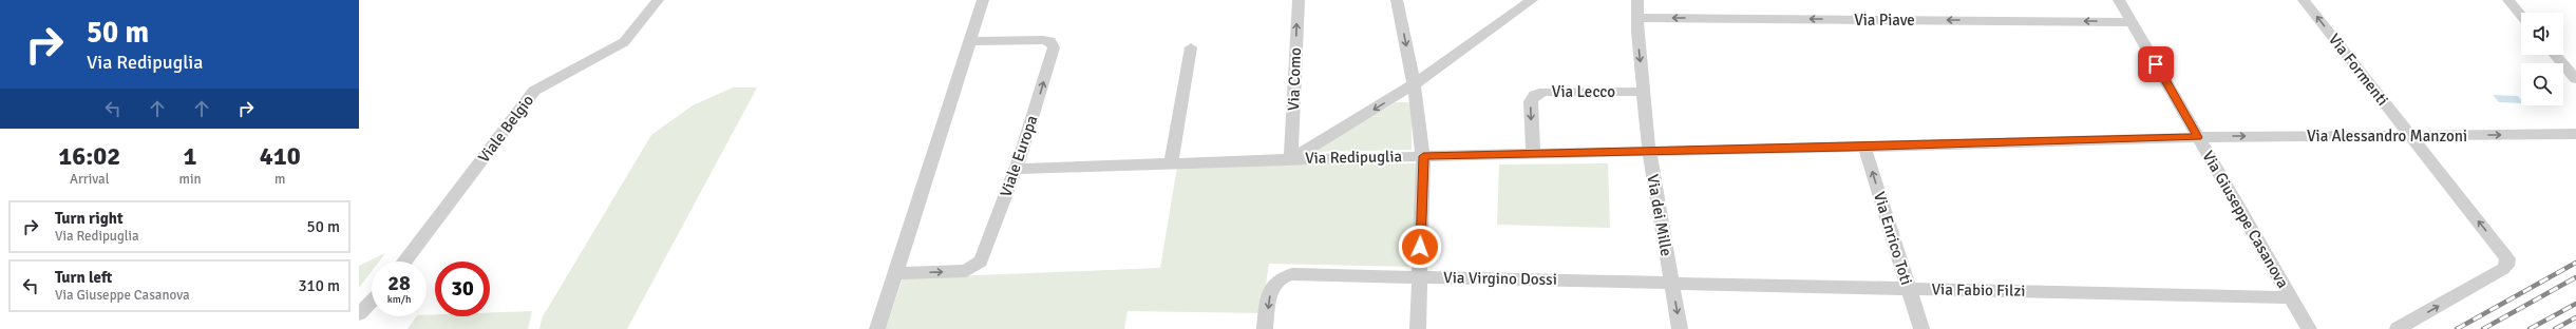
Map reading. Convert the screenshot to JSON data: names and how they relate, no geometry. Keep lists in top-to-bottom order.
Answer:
{
  "streets": {
    "street": [
      "Via Piave",
      "Via Formenti",
      "Via Como",
      "Via Lecco",
      "Viale Belgio",
      "Via Alessandro Manzoni",
      "Viale Europa",
      "Via Redipuglia",
      "Via dei Mille",
      "Via Giuseppe Casanova",
      "Via Enrico Toti",
      "Via Virgino Dossi",
      "Via Fabio Filzi"
    ]
  },
  "crossings": [
    ["Via Piave", "Via dei Mille"],
    ["Via Piave", "Via Giuseppe Casanova"],
    ["Via Formenti", "Via Alessandro Manzoni"],
    ["Via Como", "Via Redipuglia"],
    ["Via Lecco", "Via Redipuglia"],
    ["Via Lecco", "Via dei Mille"],
    ["Via Alessandro Manzoni", "Via Redipuglia"],
    ["Via Alessandro Manzoni", "Via Giuseppe Casanova"],
    ["Viale Europa", "Via Redipuglia"],
    ["Via Redipuglia", "Via dei Mille"],
    ["Via Redipuglia", "Via Giuseppe Casanova"],
    ["Via Redipuglia", "Via Enrico Toti"],
    ["Via dei Mille", "Via Virgino Dossi"],
    ["Via dei Mille", "Via Fabio Filzi"],
    ["Via Enrico Toti", "Via Fabio Filzi"],
    ["Via Virgino Dossi", "Via Fabio Filzi"]
  ],
  "one_way": [
    "Via Piave",
    "Via Alessandro Manzoni",
    "Via dei Mille",
    "Via Enrico Toti",
    "Via Virgino Dossi"
  ],
  "page": {
    "turn": ["50 m", "Via Redipuglia"],
    "eta": [
      "16:02",
      "Arrival",
      "1",
      "min",
      "410",
      "m"
    ],
    "list": [
      {
        "name": "Turn right",
        "note": "Via Redipuglia",
        "value": "50 m"
      },
      {
        "name": "Turn left",
        "note": "Via Giuseppe Casanova",
        "value": "310 m"
      }
    ],
    "speed": "28 km/h",
    "limit": "30"
  }
}
